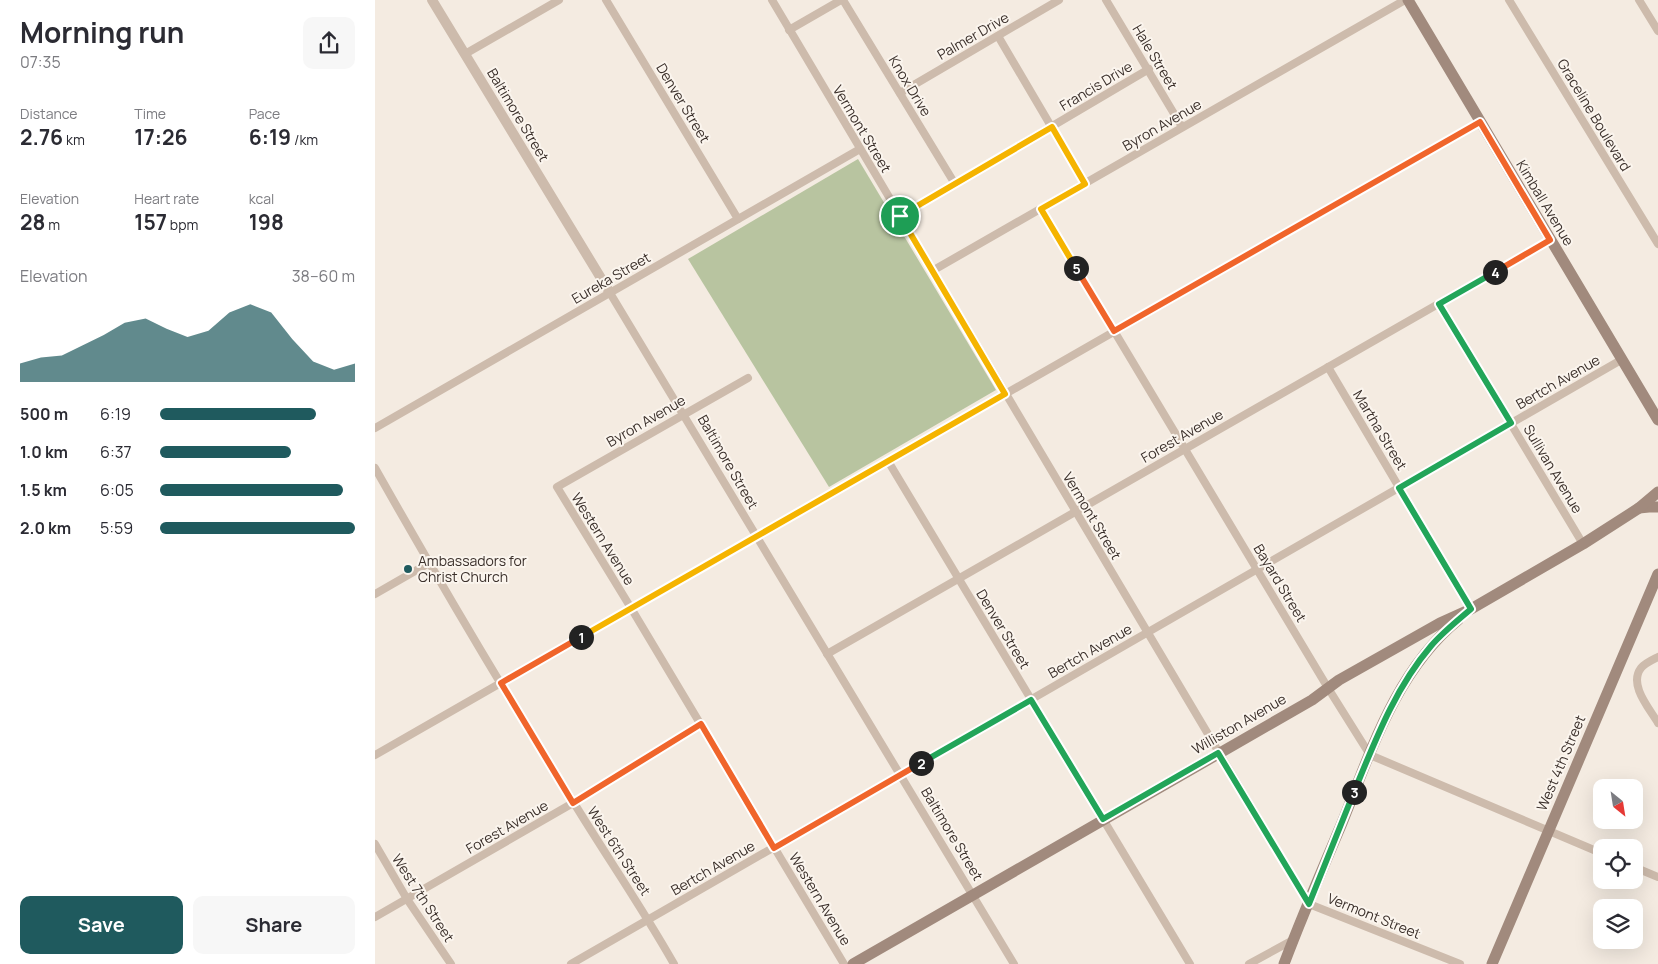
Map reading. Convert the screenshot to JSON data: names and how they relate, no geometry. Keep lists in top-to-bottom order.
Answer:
{
  "streets": {
    "main road": ["Kimball Avenue", "Williston Avenue", "West 4th Street"],
    "street": [
      "Palmer Drive",
      "Hale Street",
      "Knox Drive",
      "Francis Drive",
      "Denver Street",
      "Baltimore Street",
      "Graceline Boulevard",
      "Byron Avenue",
      "Vermont Street",
      "Eureka Street",
      "Bertch Avenue",
      "Martha Street",
      "Forest Avenue",
      "Sullivan Avenue",
      "Western Avenue",
      "Bayard Street",
      "West 6th Street",
      "West 7th Street"
    ]
  },
  "crossings": [
    ["Palmer Drive", "Knox Drive"],
    ["Hale Street", "Francis Drive"],
    ["Hale Street", "Byron Avenue"],
    ["Knox Drive", "Francis Drive"],
    ["Francis Drive", "Vermont Street"],
    ["Denver Street", "Eureka Street"],
    ["Denver Street", "Bertch Avenue"],
    ["Denver Street", "Forest Avenue"],
    ["Denver Street", "Williston Avenue"],
    ["Baltimore Street", "Byron Avenue"],
    ["Baltimore Street", "Eureka Street"],
    ["Baltimore Street", "Bertch Avenue"],
    ["Baltimore Street", "Forest Avenue"],
    ["Baltimore Street", "Williston Avenue"],
    ["Byron Avenue", "Vermont Street"],
    ["Byron Avenue", "Kimball Avenue"],
    ["Byron Avenue", "Western Avenue"],
    ["Byron Avenue", "Bayard Street"],
    ["Vermont Street", "Eureka Street"],
    ["Vermont Street", "Bertch Avenue"],
    ["Vermont Street", "Forest Avenue"],
    ["Vermont Street", "Williston Avenue"],
    ["Kimball Avenue", "Bertch Avenue"],
    ["Kimball Avenue", "Forest Avenue"],
    ["Bertch Avenue", "Martha Street"],
    ["Bertch Avenue", "Sullivan Avenue"],
    ["Bertch Avenue", "Western Avenue"],
    ["Bertch Avenue", "Bayard Street"],
    ["Bertch Avenue", "West 6th Street"],
    ["Martha Street", "Forest Avenue"],
    ["Martha Street", "Williston Avenue"],
    ["Forest Avenue", "Sullivan Avenue"],
    ["Forest Avenue", "Western Avenue"],
    ["Forest Avenue", "Bayard Street"],
    ["Forest Avenue", "West 6th Street"],
    ["Forest Avenue", "West 7th Street"],
    ["Sullivan Avenue", "Williston Avenue"],
    ["Bayard Street", "Williston Avenue"]
  ],
  "places": ["Ambassadors for Christ Church"],
  "north": "bottom right",
  "page": {
    "heading": ["Morning run", "07:35"],
    "stats": [
      ["Distance", "2.76 km"],
      ["Time", "17:26"],
      ["Pace", "6:19 /km"],
      ["Elevation", "28 m"],
      ["Heart rate", "157 bpm"],
      ["kcal", "198"]
    ],
    "chart": ["Elevation", "38–60 m"],
    "pins": [
      "5",
      "4",
      "1",
      "2",
      "3"
    ],
    "list": [
      {
        "name": "500 m",
        "note": "6:19"
      },
      {
        "name": "1.0 km",
        "note": "6:37"
      },
      {
        "name": "1.5 km",
        "note": "6:05"
      },
      {
        "name": "2.0 km",
        "note": "5:59"
      }
    ],
    "buttons": ["Save", "Share"]
  }
}
